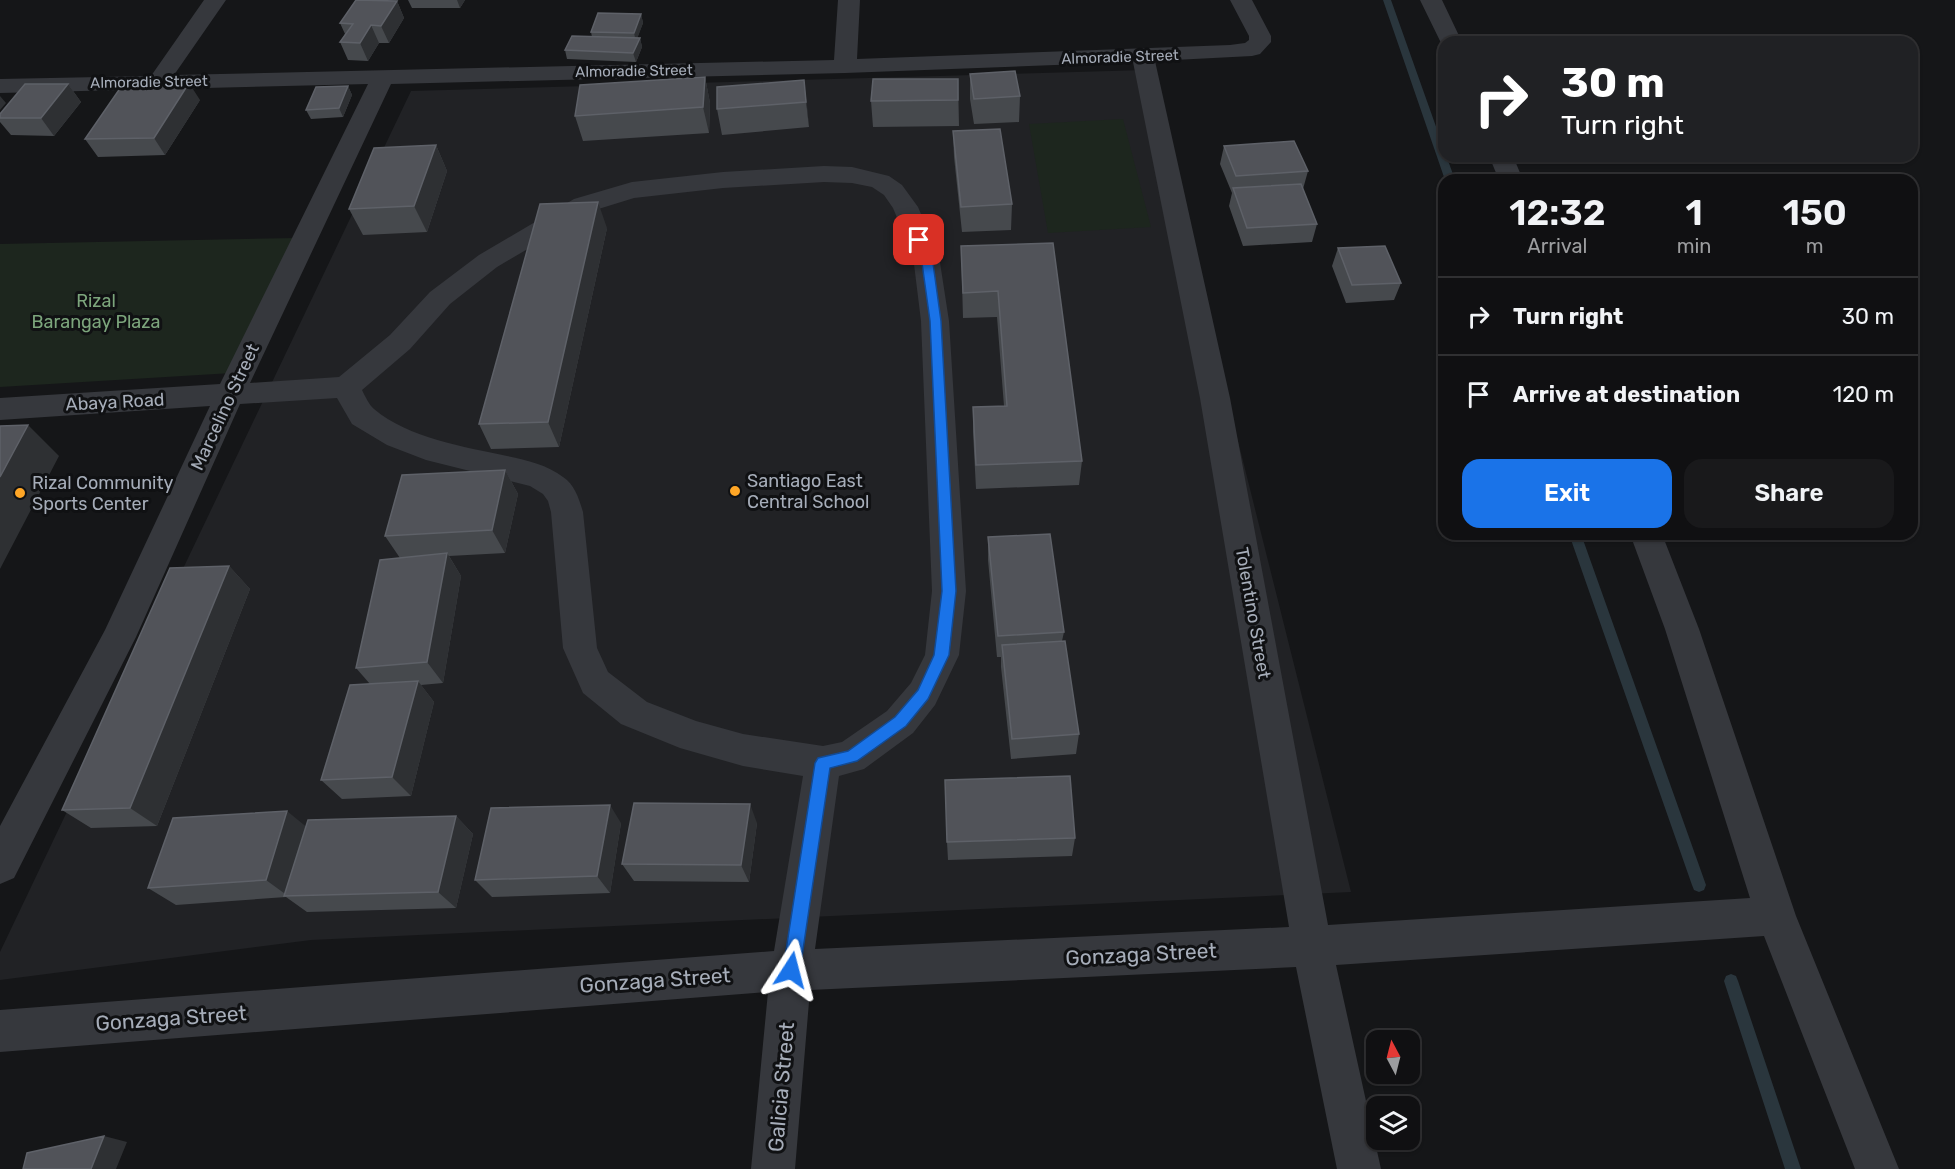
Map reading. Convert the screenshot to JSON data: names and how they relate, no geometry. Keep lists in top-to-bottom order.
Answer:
{
  "streets": {
    "street": [
      "Almoradie Street",
      "Abaya Road",
      "Marcelino Street",
      "Tolentino Street",
      "Gonzaga Street",
      "Galicia Street"
    ]
  },
  "crossings": [
    ["Almoradie Street", "Marcelino Street"],
    ["Almoradie Street", "Tolentino Street"],
    ["Abaya Road", "Marcelino Street"],
    ["Tolentino Street", "Gonzaga Street"],
    ["Gonzaga Street", "Galicia Street"]
  ],
  "parks": ["Rizal Barangay Plaza"],
  "places": ["Santiago East Central School", "Rizal Community Sports Center"],
  "north": "top",
  "page": {
    "turn": ["30 m", "Turn right"],
    "eta": [
      "12:32",
      "Arrival",
      "1",
      "min",
      "150",
      "m"
    ],
    "list": [
      {
        "name": "Turn right",
        "value": "30 m"
      },
      {
        "name": "Arrive at destination",
        "value": "120 m"
      }
    ],
    "buttons": ["Exit", "Share"]
  }
}
